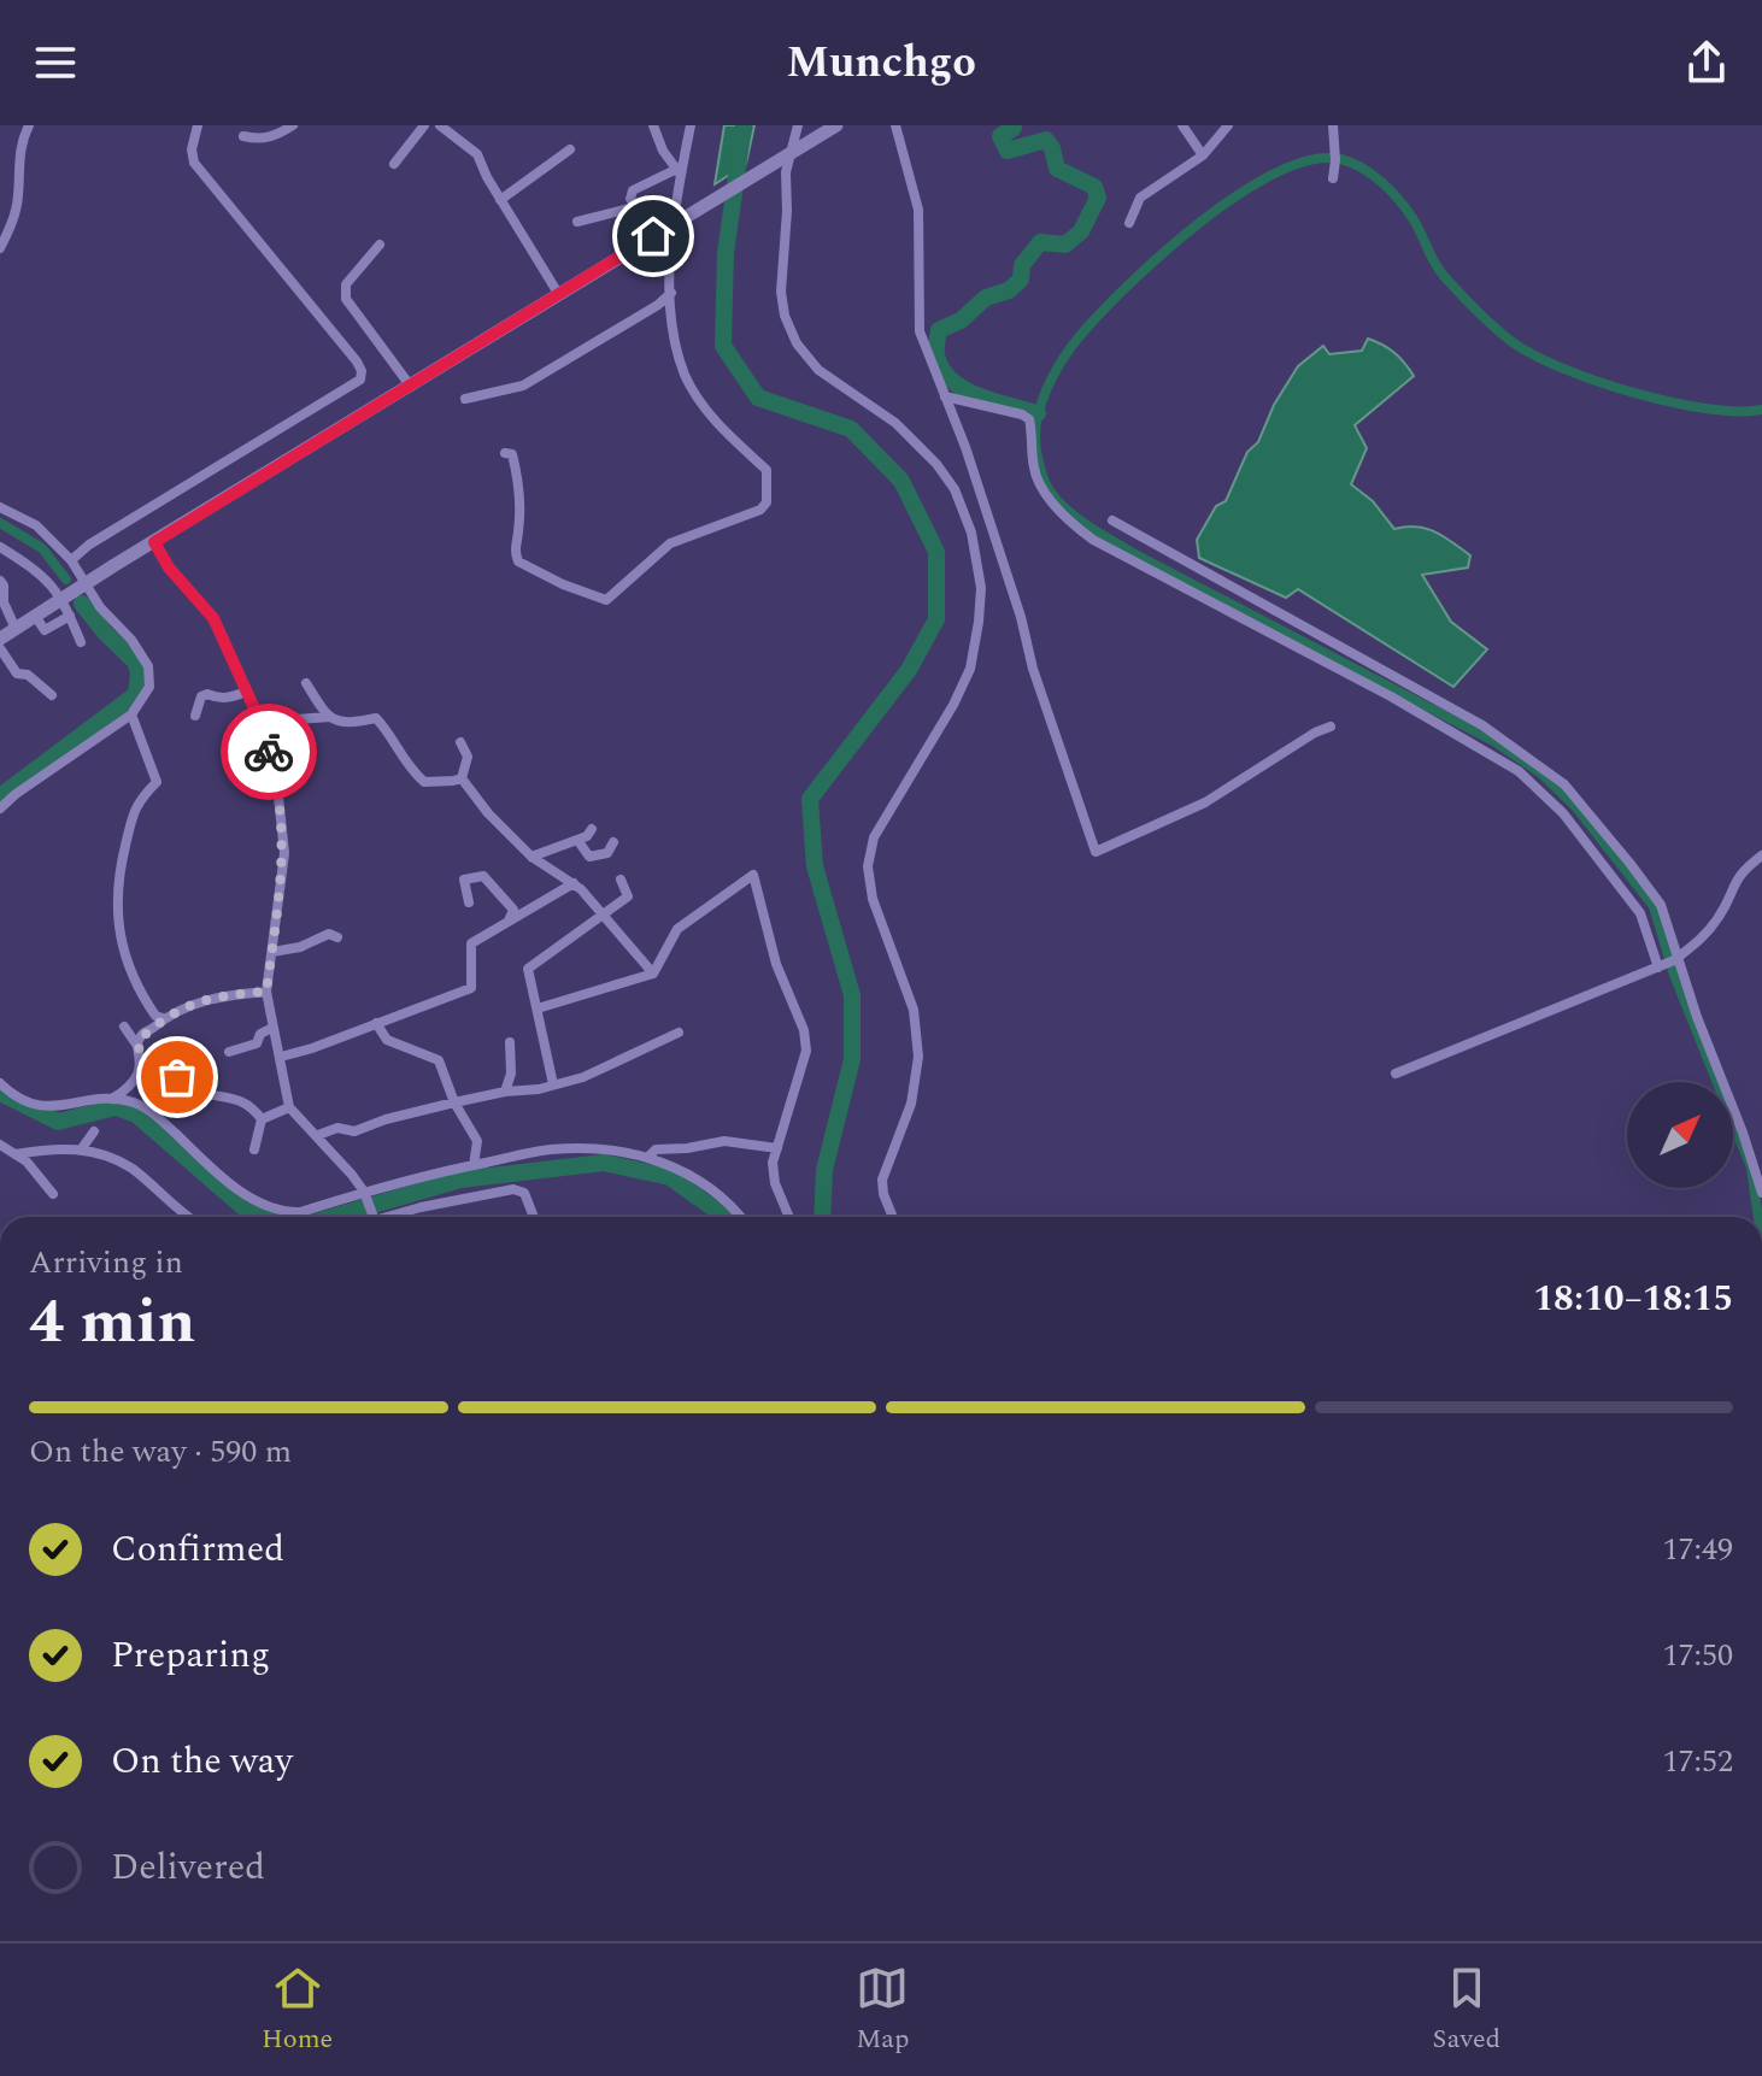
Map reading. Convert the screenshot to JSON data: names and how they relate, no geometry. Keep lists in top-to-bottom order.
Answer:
{
  "north": "top right",
  "page": {
    "header": "Munchgo",
    "heading": ["4 min", "Arriving in", "18:10–18:15"],
    "bar": "On the way · 590 m",
    "list": [
      ["Confirmed", "17:49"],
      ["Preparing", "17:50"],
      ["On the way", "17:52"],
      "Delivered"
    ],
    "tabs": ["Home", "Map", "Saved"]
  }
}
